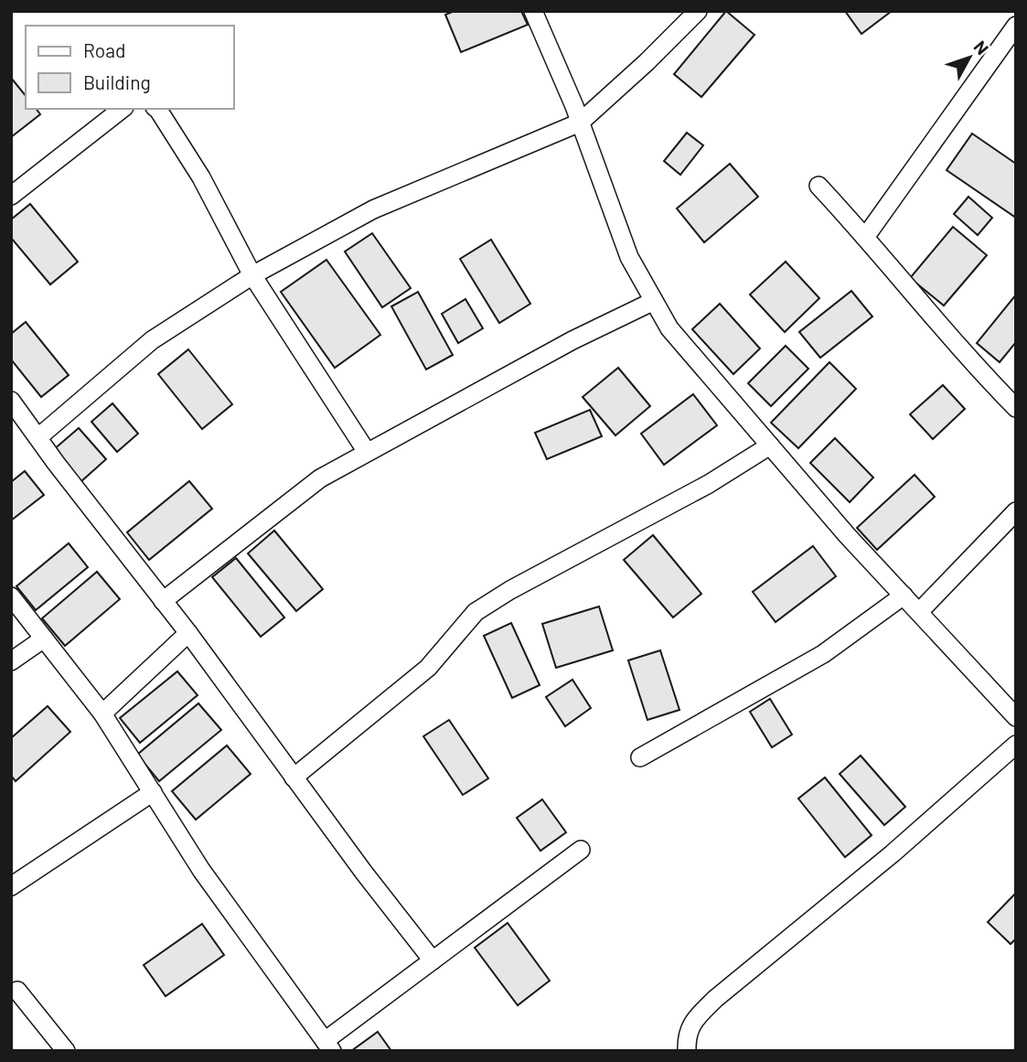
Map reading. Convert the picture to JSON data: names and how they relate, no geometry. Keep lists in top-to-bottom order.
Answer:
{
  "legend": ["Road", "Building"],
  "north": "top right"
}
